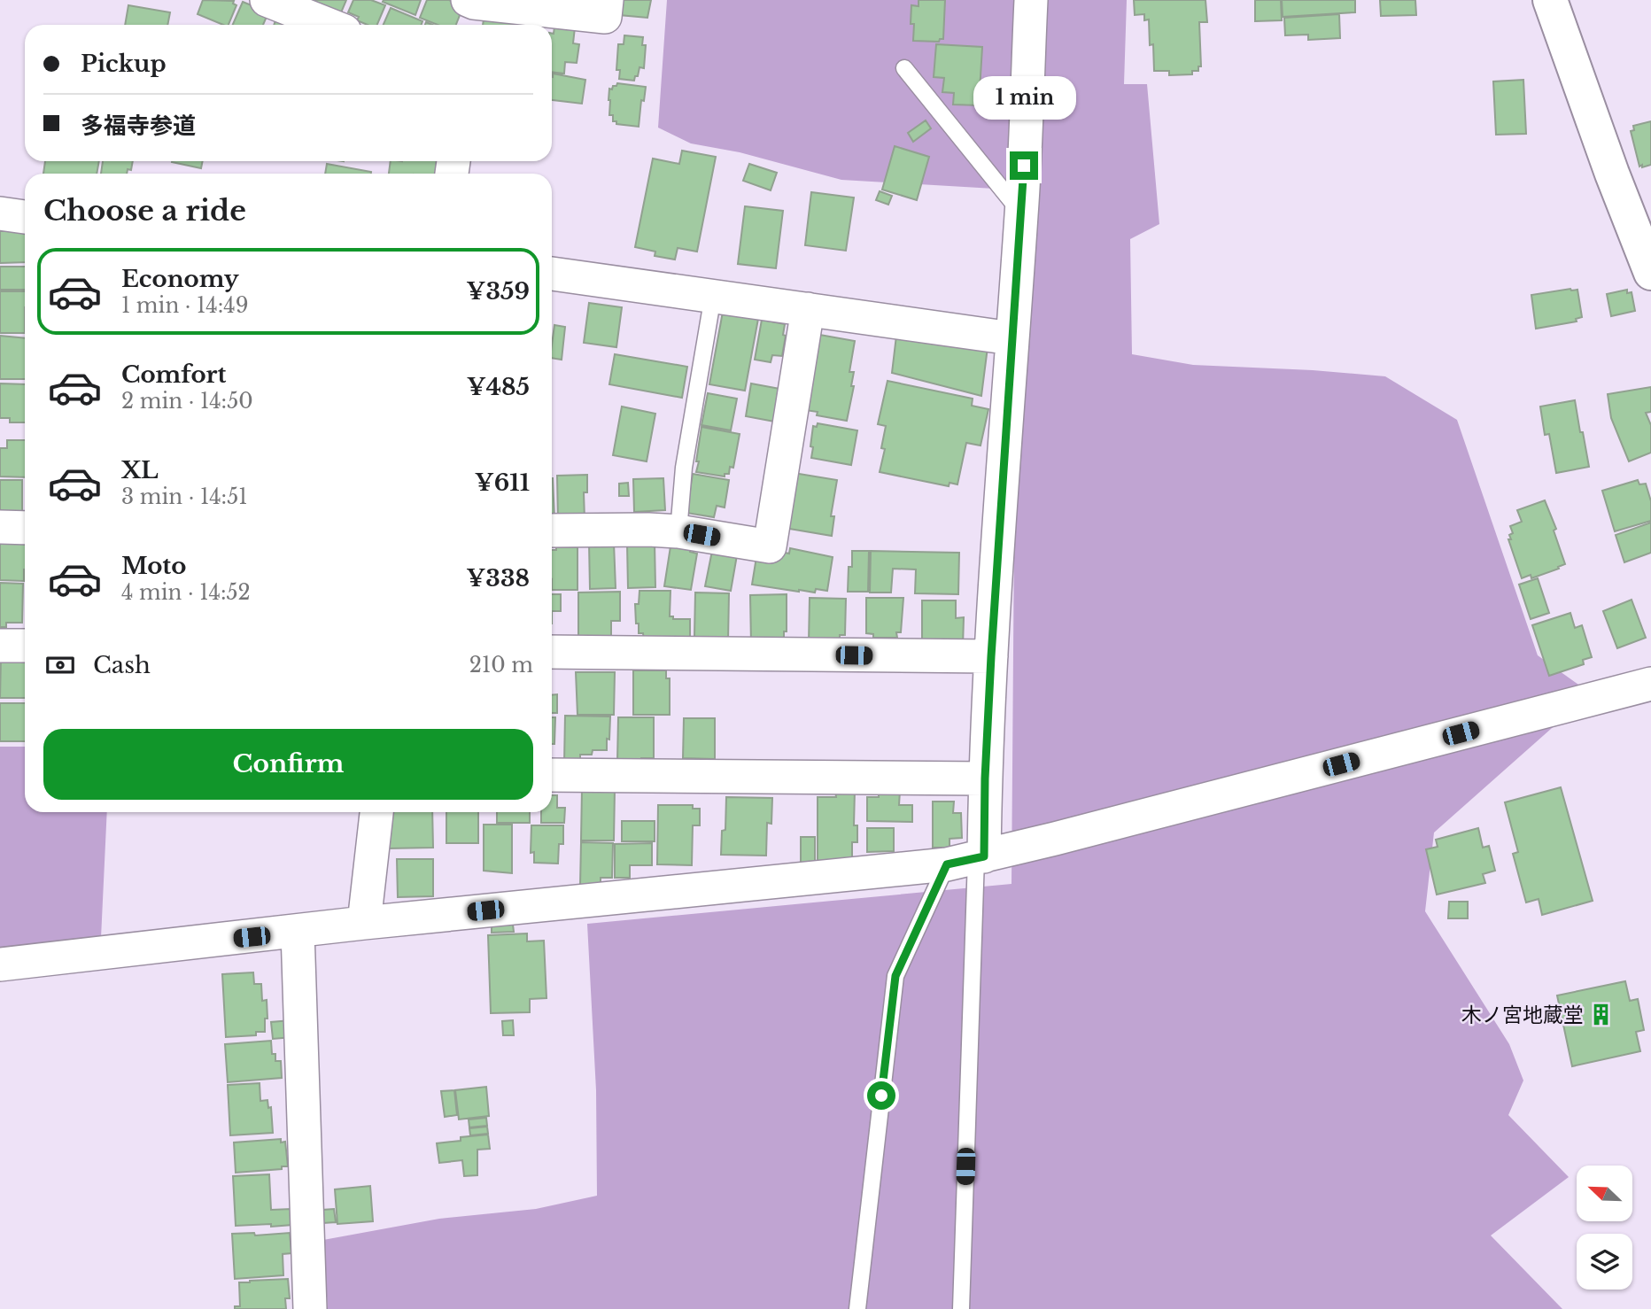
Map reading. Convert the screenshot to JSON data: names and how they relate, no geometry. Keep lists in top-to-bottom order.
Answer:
{
  "places": {
    "building": ["木ノ宮地蔵堂"]
  },
  "north": "top left",
  "page": {
    "banner": ["Pickup", "多福寺参道"],
    "bubble": "1 min",
    "heading": "Choose a ride",
    "list": [
      {
        "name": "Economy",
        "note": "1 min · 14:49",
        "value": "¥359"
      },
      {
        "name": "Comfort",
        "note": "2 min · 14:50",
        "value": "¥485"
      },
      {
        "name": "XL",
        "note": "3 min · 14:51",
        "value": "¥611"
      },
      {
        "name": "Moto",
        "note": "4 min · 14:52",
        "value": "¥338"
      }
    ],
    "pay": ["Cash", "210 m"],
    "buttons": "Confirm"
  }
}
